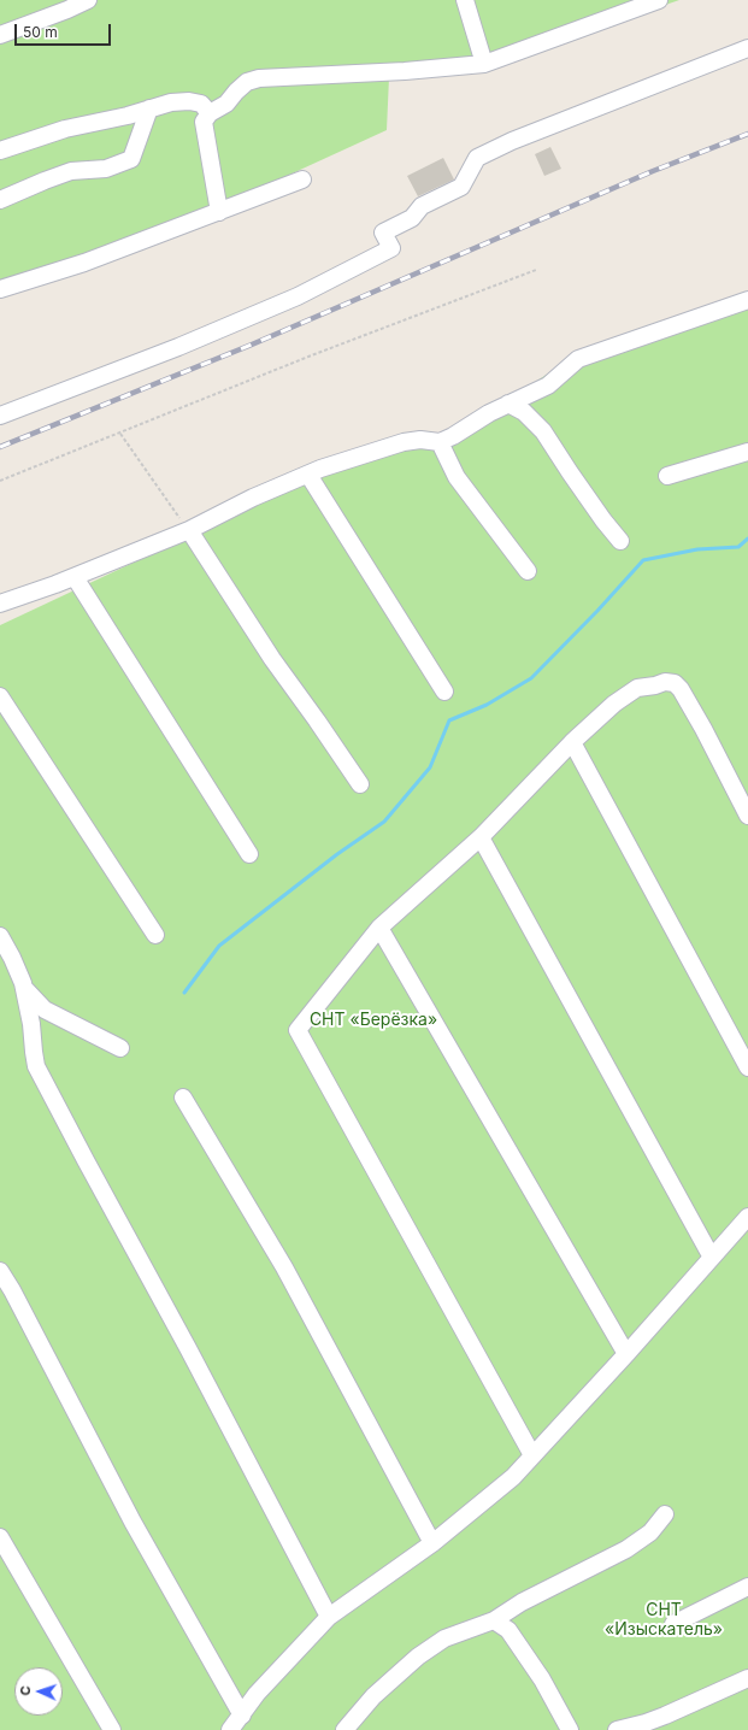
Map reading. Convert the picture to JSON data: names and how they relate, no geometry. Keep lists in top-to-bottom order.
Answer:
{
  "parks": ["СНТ «Берёзка»", "СНТ «Изыскатель»"],
  "scale_bar": "50 m",
  "north": "left"
}
